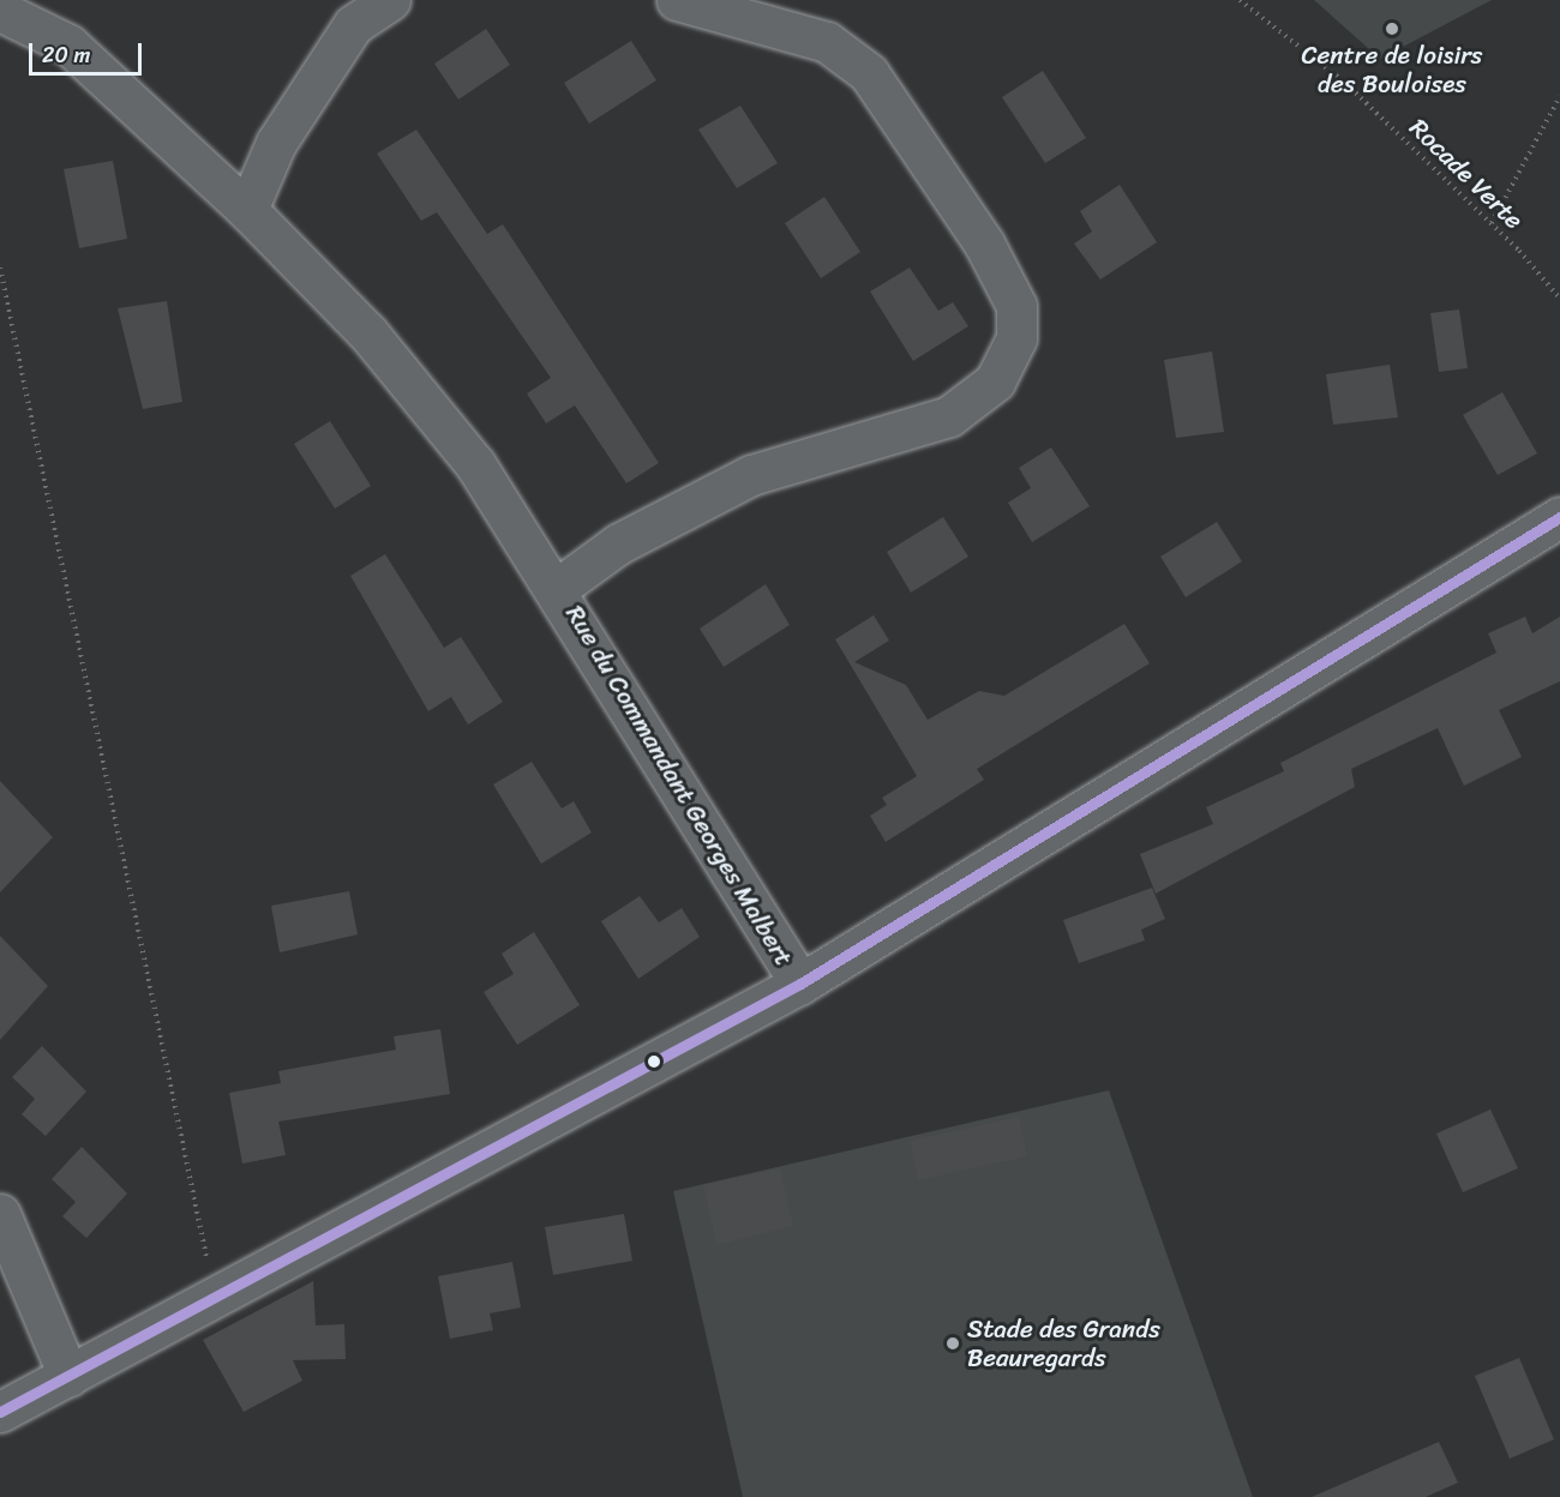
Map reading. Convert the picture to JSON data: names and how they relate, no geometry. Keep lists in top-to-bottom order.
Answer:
{
  "streets": {
    "street": ["Rue du Commandant Georges Malbert"],
    "path": ["Rocade Verte"]
  },
  "places": ["Centre de loisirs des Bouloises", "Stade des Grands Beauregards"],
  "scale_bar": "20 m"
}
